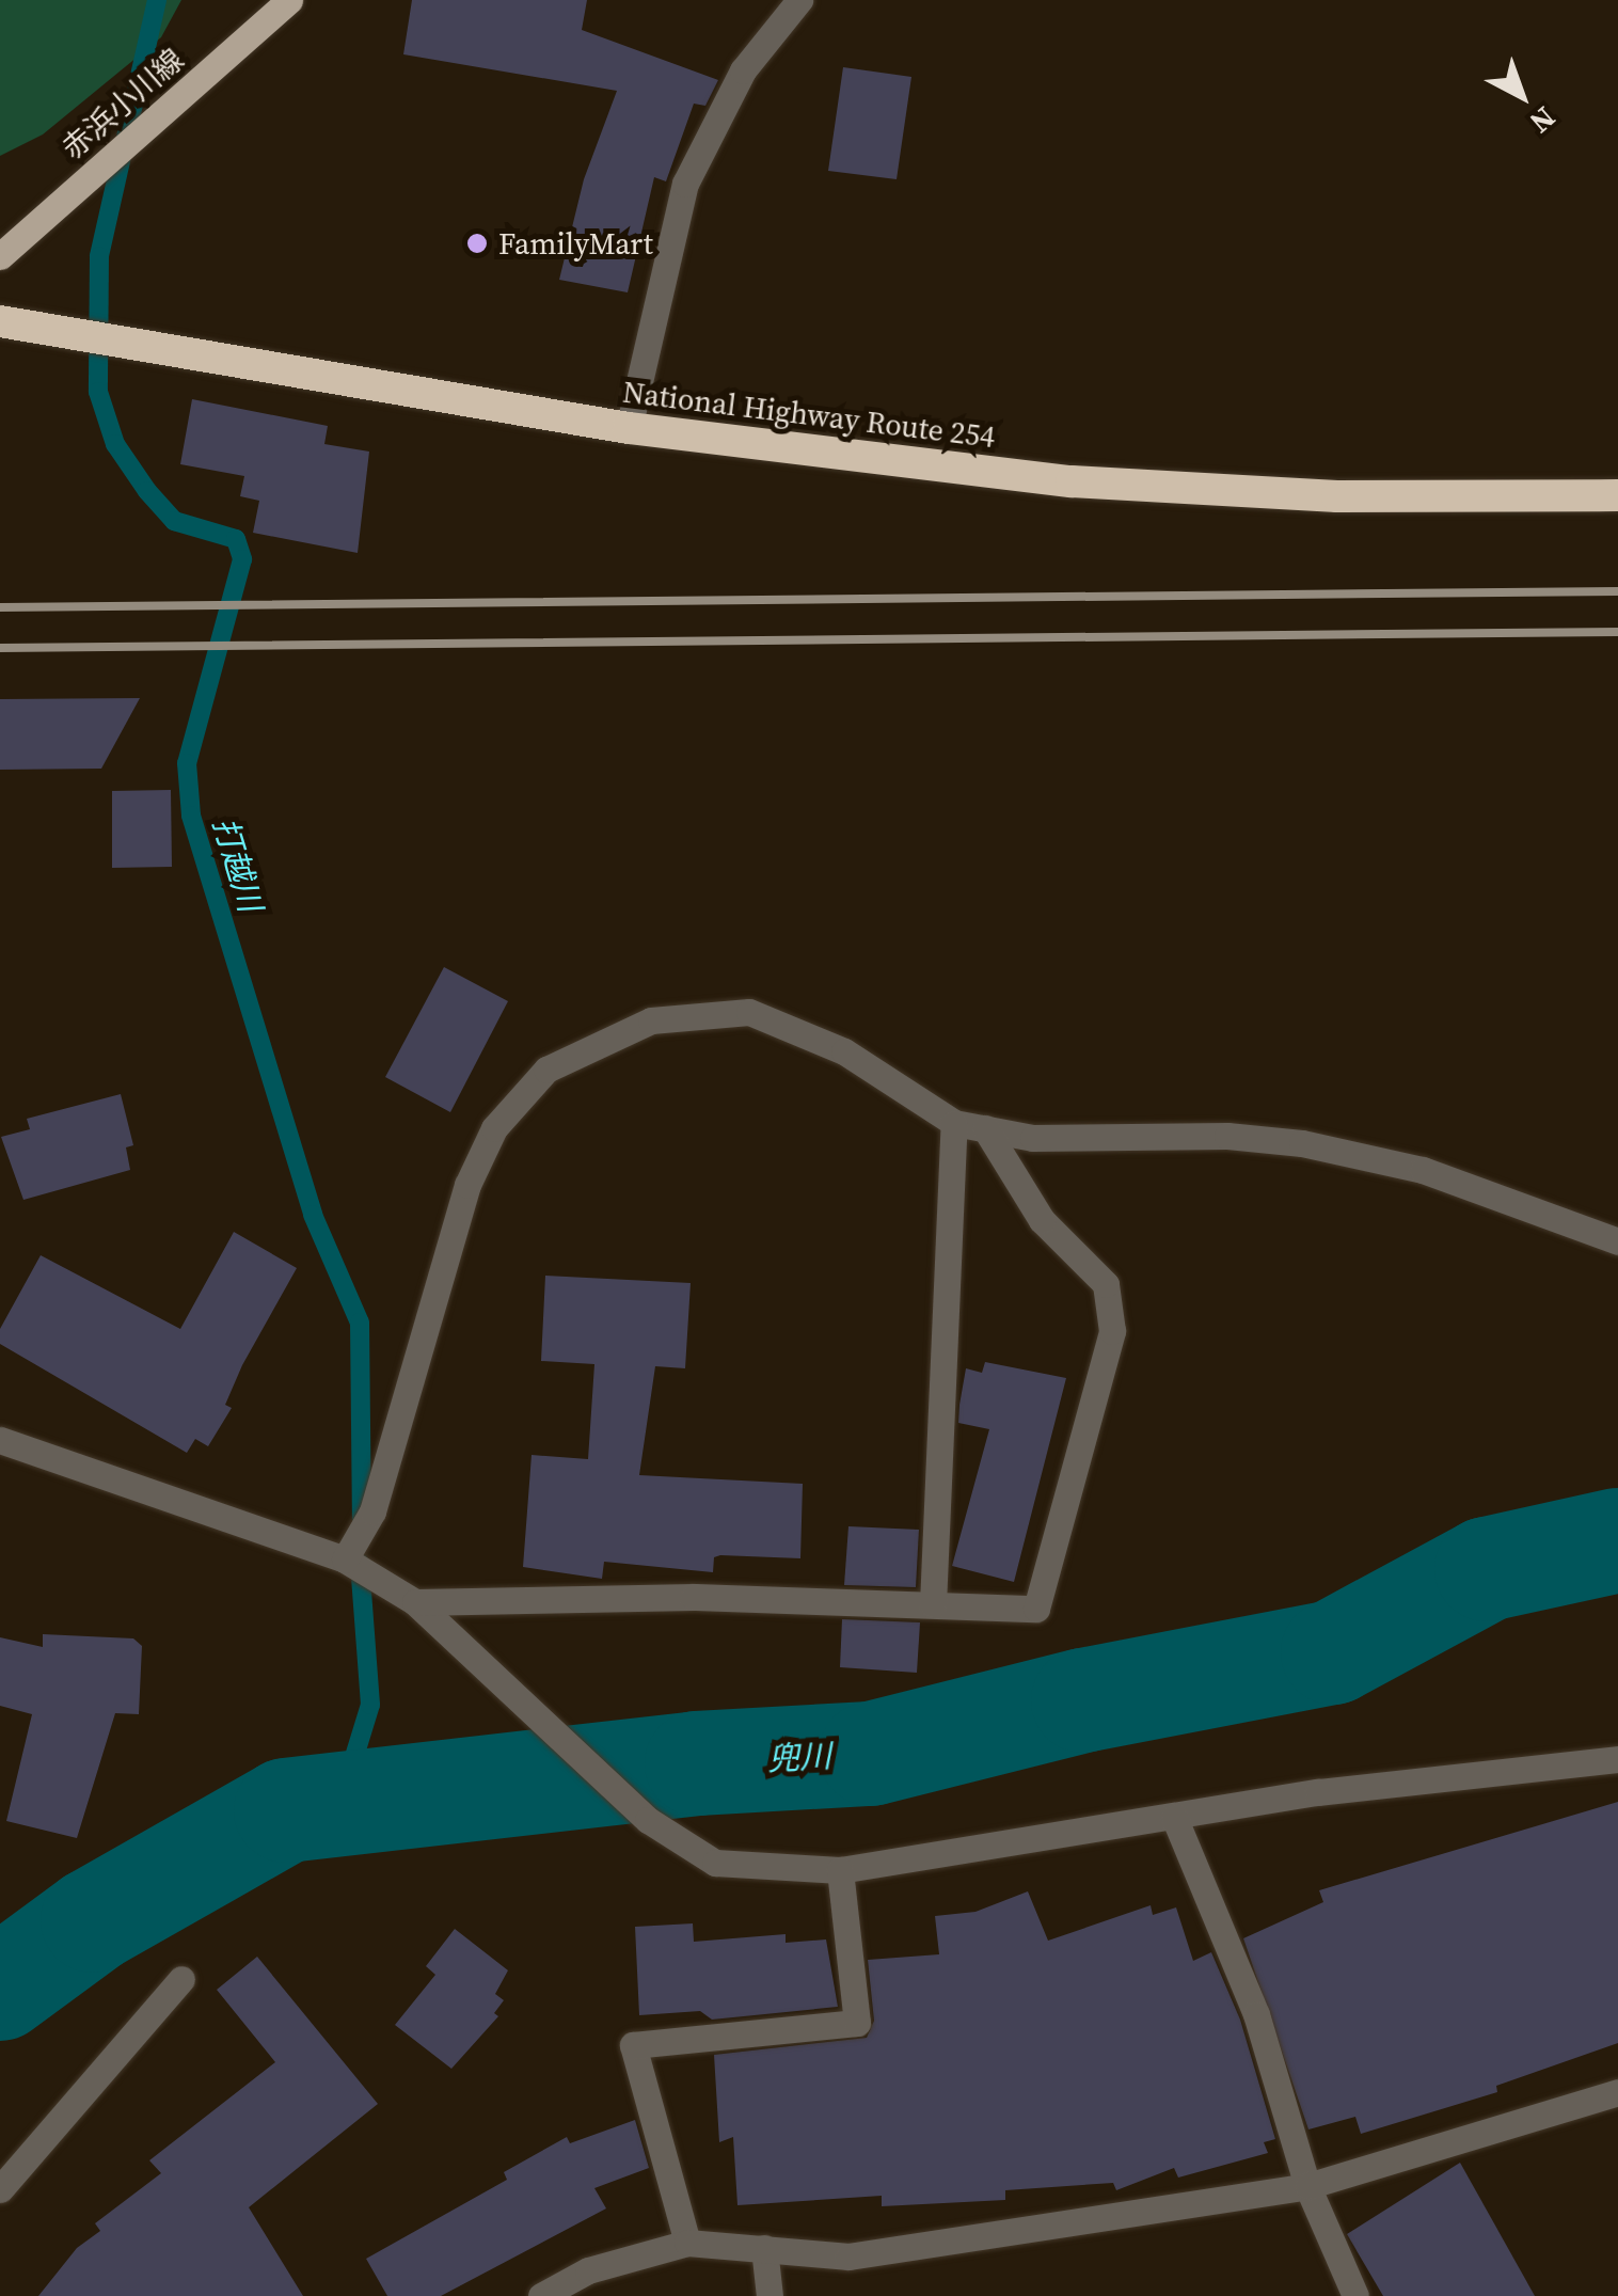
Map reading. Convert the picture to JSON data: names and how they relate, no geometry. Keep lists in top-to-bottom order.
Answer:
{
  "streets": {
    "highway": ["National Highway Route 254"],
    "main road": ["赤浜小川線"]
  },
  "water": ["打越川", "兜川"],
  "places": ["FamilyMart"],
  "north": "bottom right"
}
